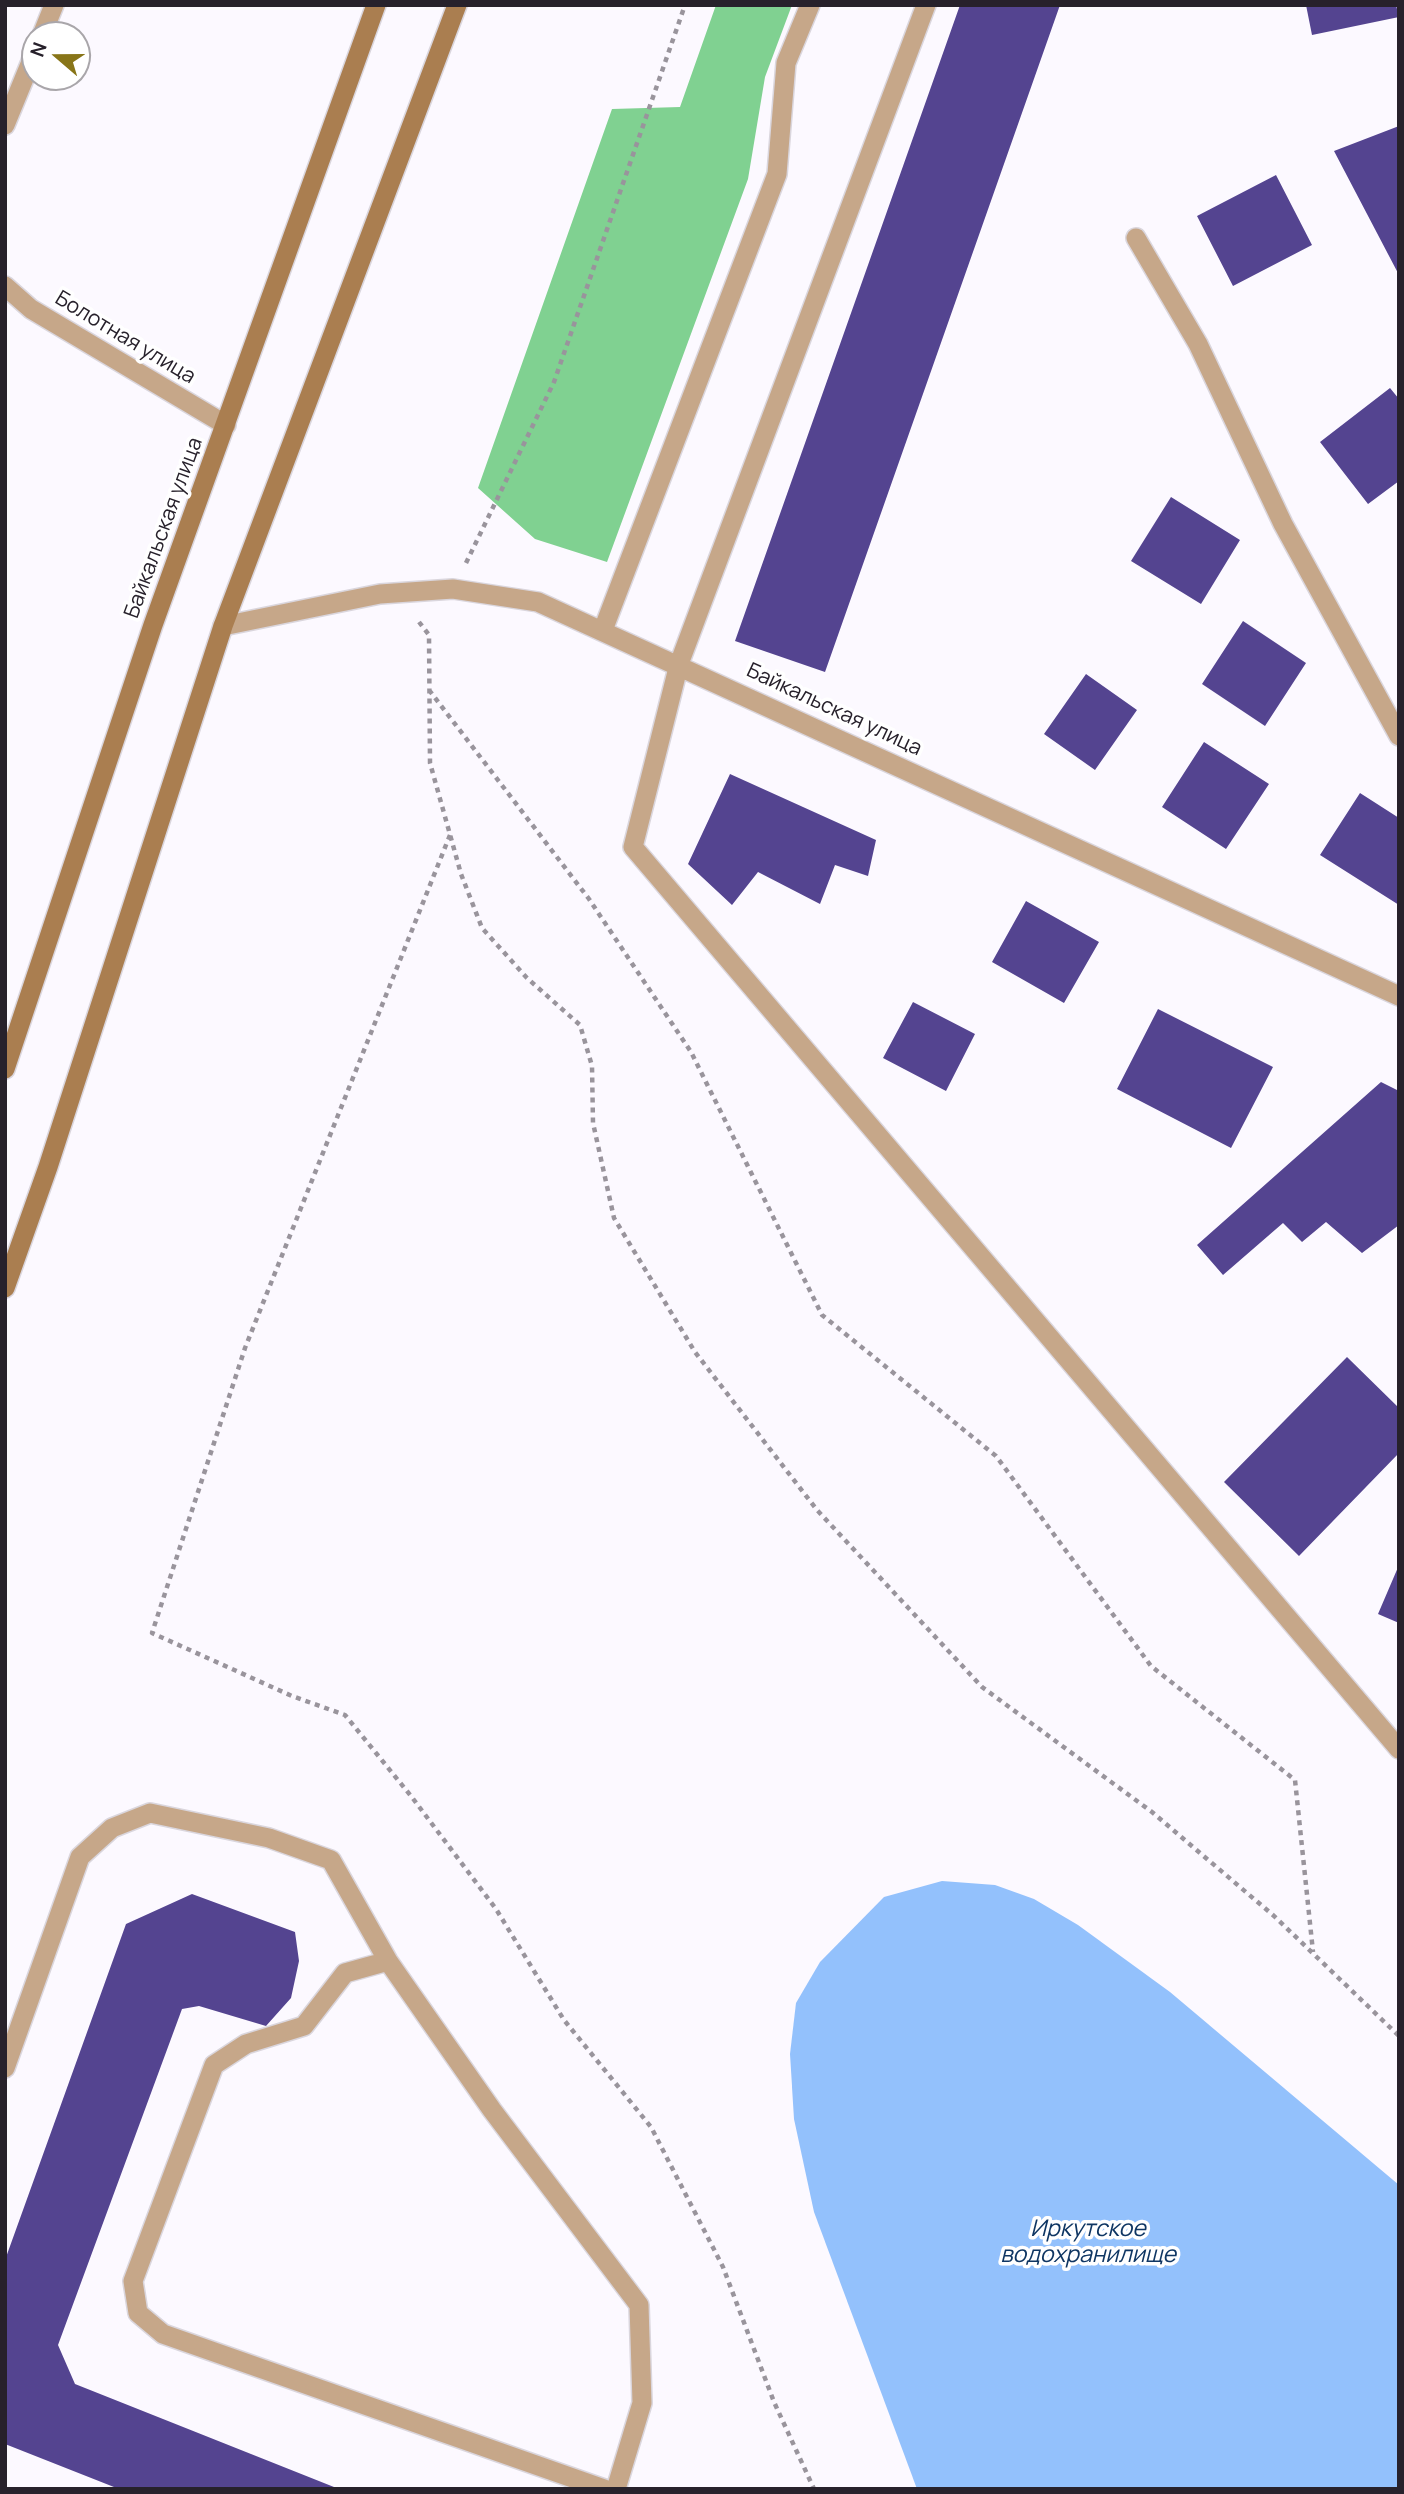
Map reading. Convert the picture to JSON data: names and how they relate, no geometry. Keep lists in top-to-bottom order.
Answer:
{
  "streets": {
    "main road": ["Байкальская улица"],
    "street": ["Болотная улица"]
  },
  "crossings": [
    ["Болотная улица", "Байкальская улица"]
  ],
  "water": ["Иркутское водохранилище"],
  "north": "left"
}
